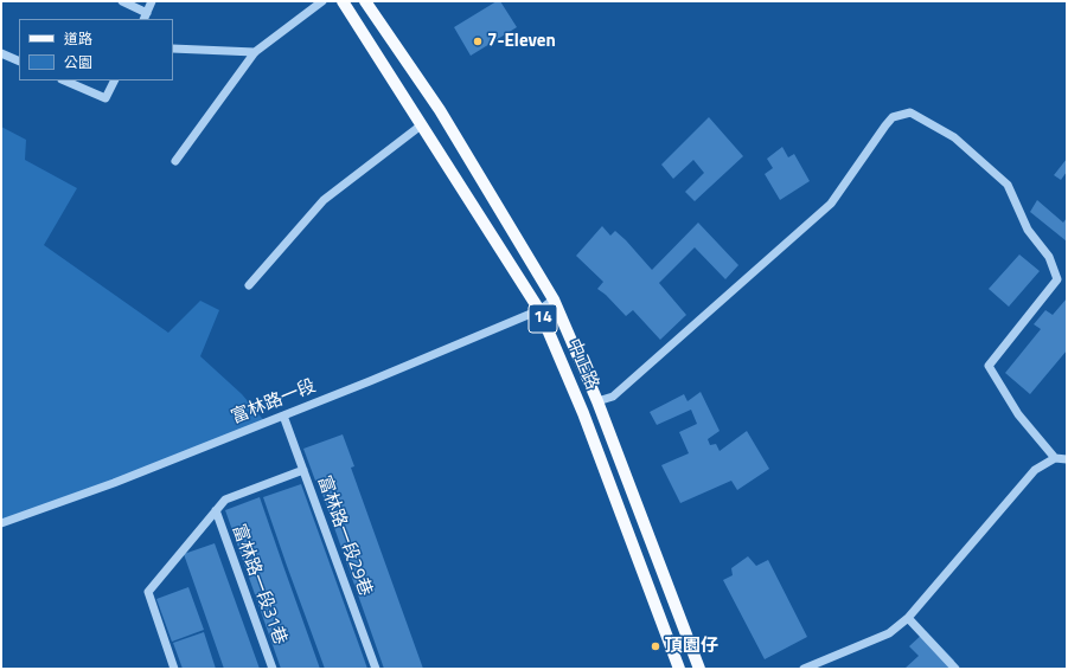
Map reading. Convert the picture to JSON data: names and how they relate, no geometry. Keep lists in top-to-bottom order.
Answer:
{
  "streets": {
    "main road": ["14", "中正路"],
    "street": ["富林路一段", "富林路一段29巷", "富林路一段31巷"]
  },
  "crossings": [
    ["中正路", "富林路一段"],
    ["富林路一段", "富林路一段29巷"]
  ],
  "places": ["7-Eleven", "頂園仔"],
  "legend": ["道路", "公園"]
}
